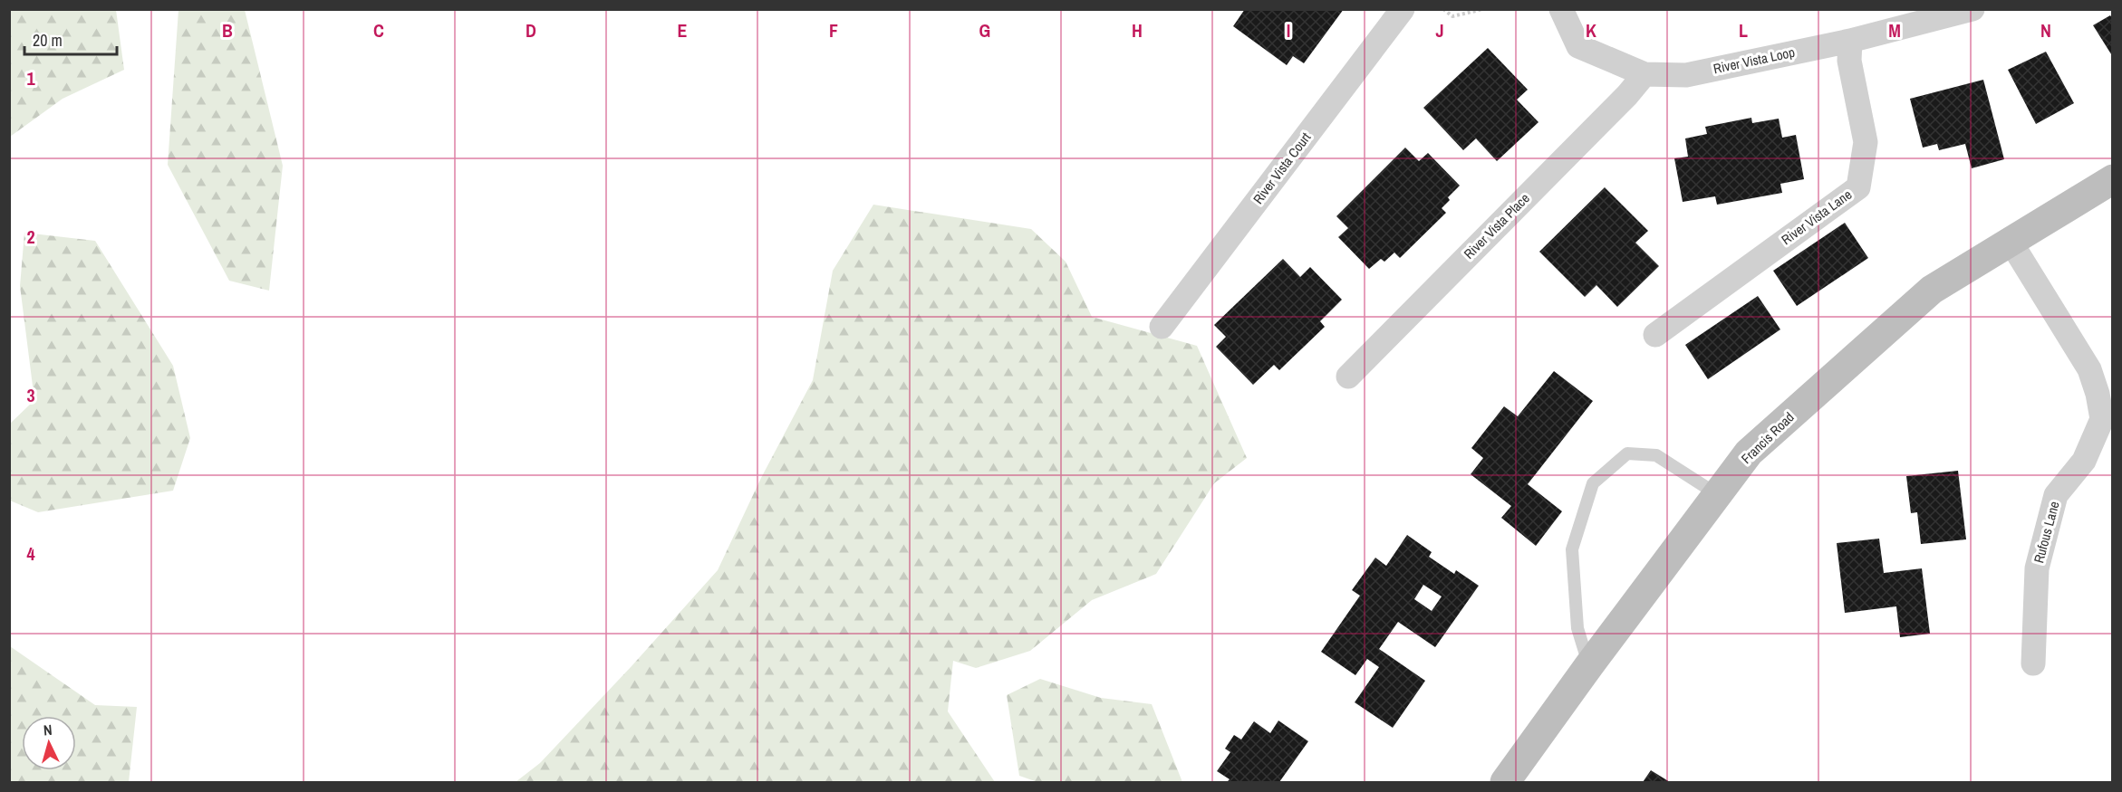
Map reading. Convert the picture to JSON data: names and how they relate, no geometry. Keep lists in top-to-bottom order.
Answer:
{
  "streets": {
    "street": [
      "River Vista Loop",
      "River Vista Court",
      "River Vista Lane",
      "River Vista Place",
      "Francis Road",
      "Rufous Lane"
    ]
  },
  "crossings": [
    ["River Vista Loop", "River Vista Lane"],
    ["River Vista Loop", "River Vista Place"],
    ["Francis Road", "Rufous Lane"]
  ],
  "scale_bar": "20 m",
  "north": "top",
  "grid": {
    "columns": [
      "B",
      "C",
      "D",
      "E",
      "F",
      "G",
      "H",
      "I",
      "J",
      "K",
      "L",
      "M",
      "N"
    ],
    "rows": [
      "1",
      "2",
      "3",
      "4"
    ]
  }
}
